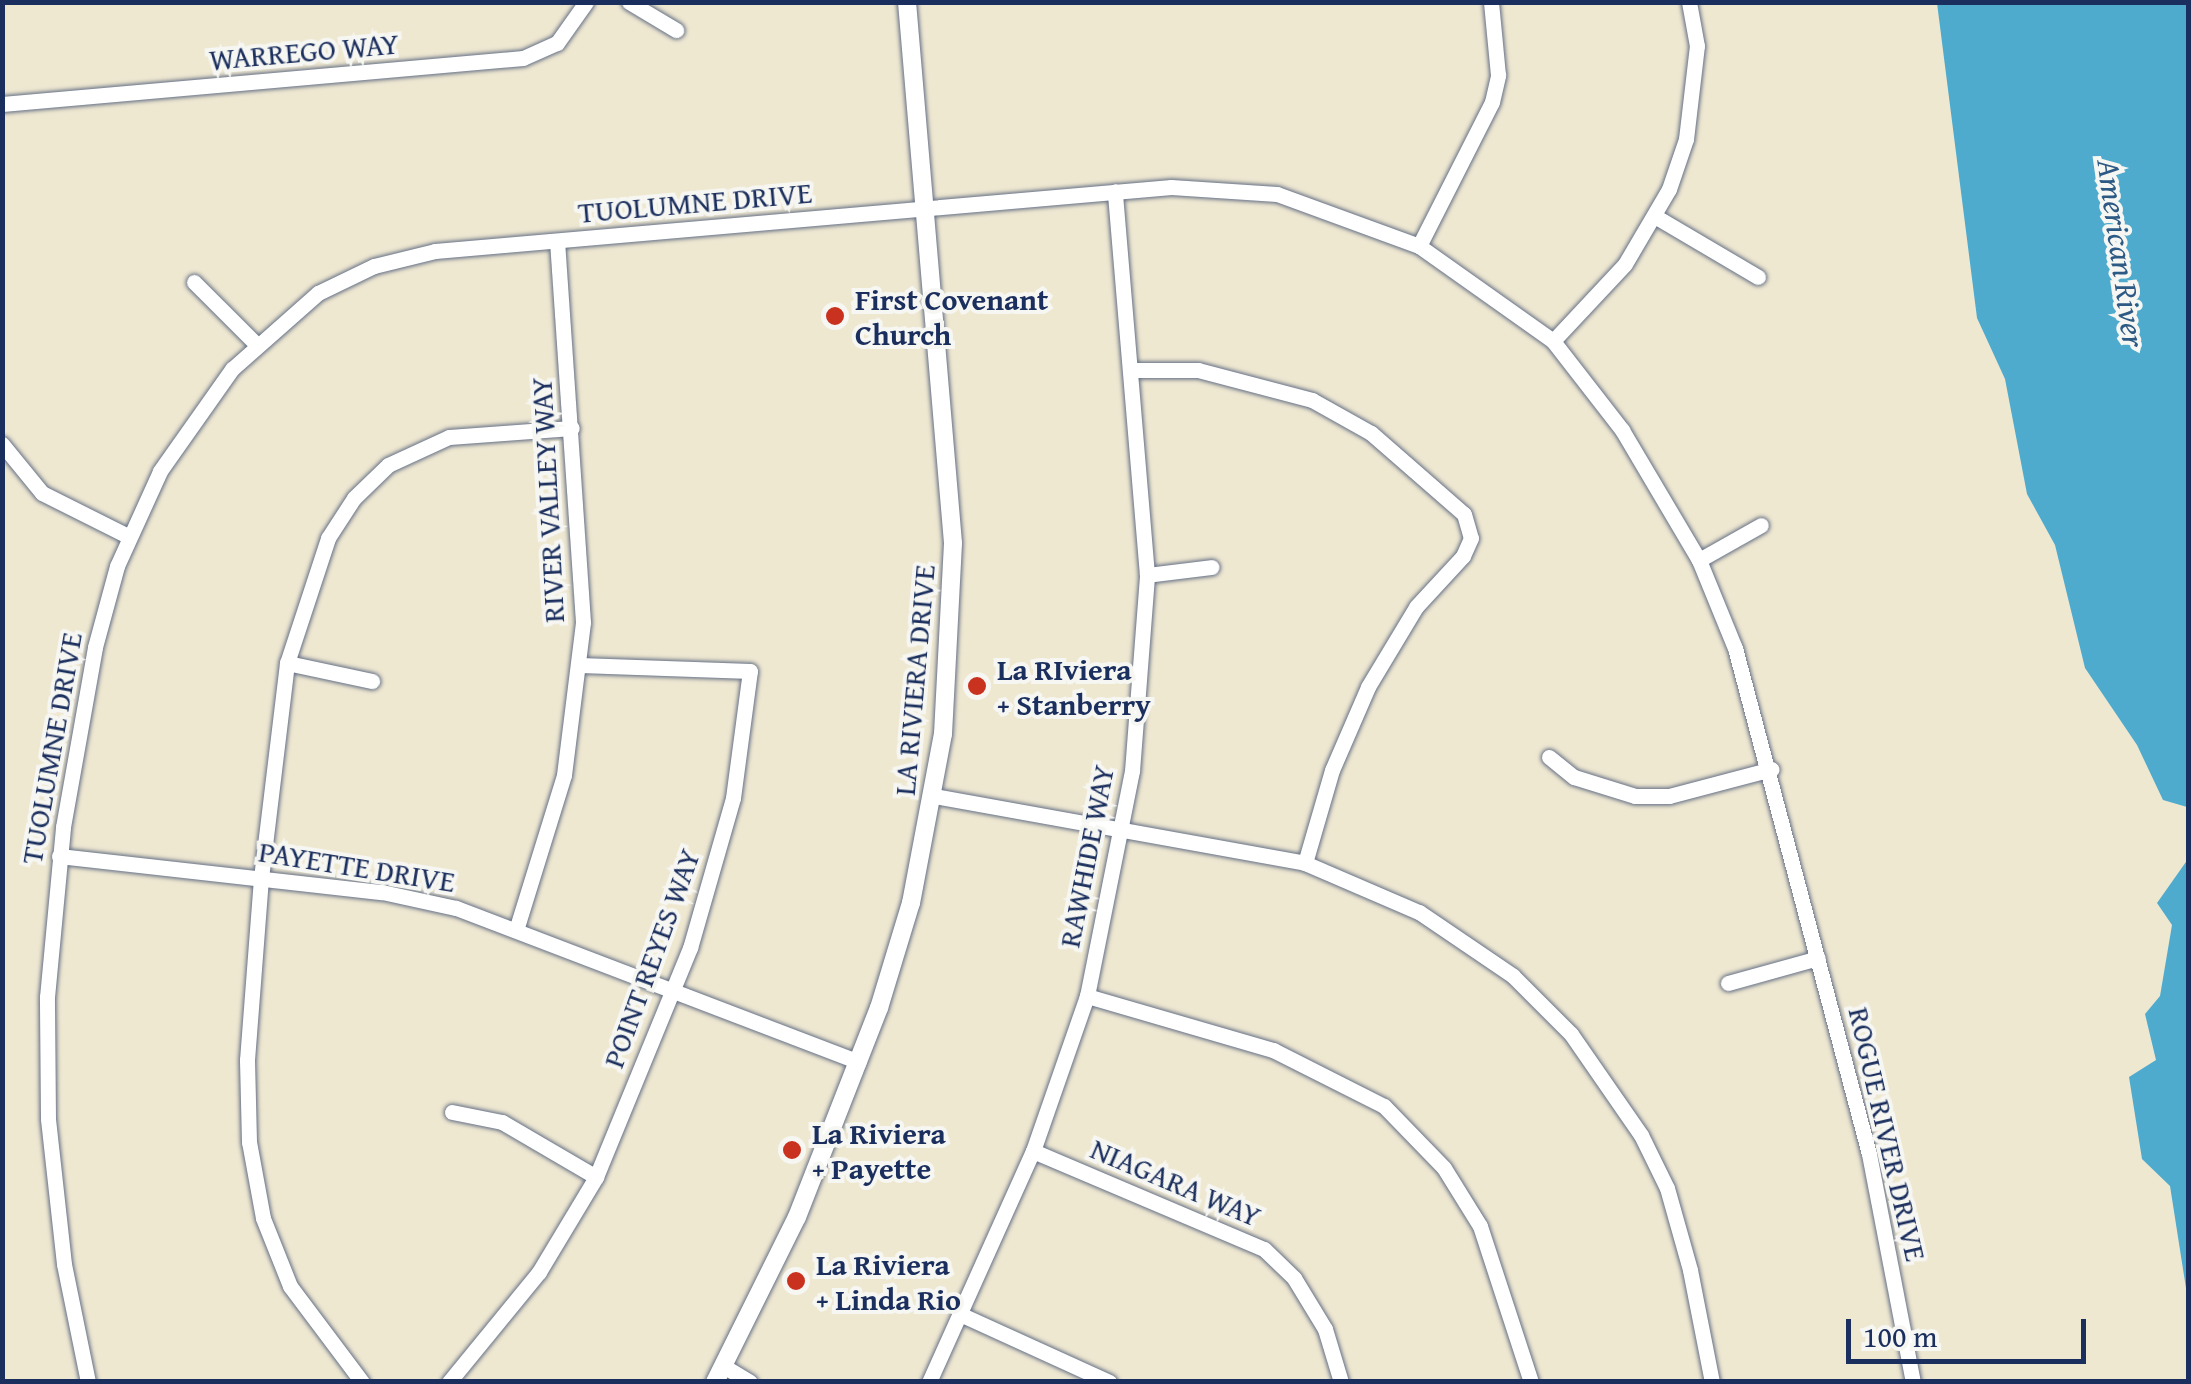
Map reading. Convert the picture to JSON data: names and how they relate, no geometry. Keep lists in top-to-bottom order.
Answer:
{
  "streets": {
    "street": [
      "WARREGO WAY",
      "TUOLUMNE DRIVE",
      "RIVER VALLEY WAY",
      "LA RIVIERA DRIVE",
      "RAWHIDE WAY",
      "PAYETTE DRIVE",
      "POINT REYES WAY",
      "ROGUE RIVER DRIVE",
      "NIAGARA WAY"
    ]
  },
  "crossings": [
    ["TUOLUMNE DRIVE", "RIVER VALLEY WAY"],
    ["TUOLUMNE DRIVE", "LA RIVIERA DRIVE"],
    ["TUOLUMNE DRIVE", "PAYETTE DRIVE"],
    ["TUOLUMNE DRIVE", "ROGUE RIVER DRIVE"],
    ["RIVER VALLEY WAY", "PAYETTE DRIVE"],
    ["RIVER VALLEY WAY", "POINT REYES WAY"],
    ["LA RIVIERA DRIVE", "PAYETTE DRIVE"],
    ["LA RIVIERA DRIVE", "ROGUE RIVER DRIVE"],
    ["RAWHIDE WAY", "ROGUE RIVER DRIVE"],
    ["RAWHIDE WAY", "NIAGARA WAY"],
    ["PAYETTE DRIVE", "POINT REYES WAY"]
  ],
  "water": ["American River"],
  "places": [
    "First Covenant Church",
    "La RIviera + Stanberry",
    "La Riviera + Payette",
    "La Riviera + Linda Rio"
  ],
  "scale_bar": "100 m"
}
